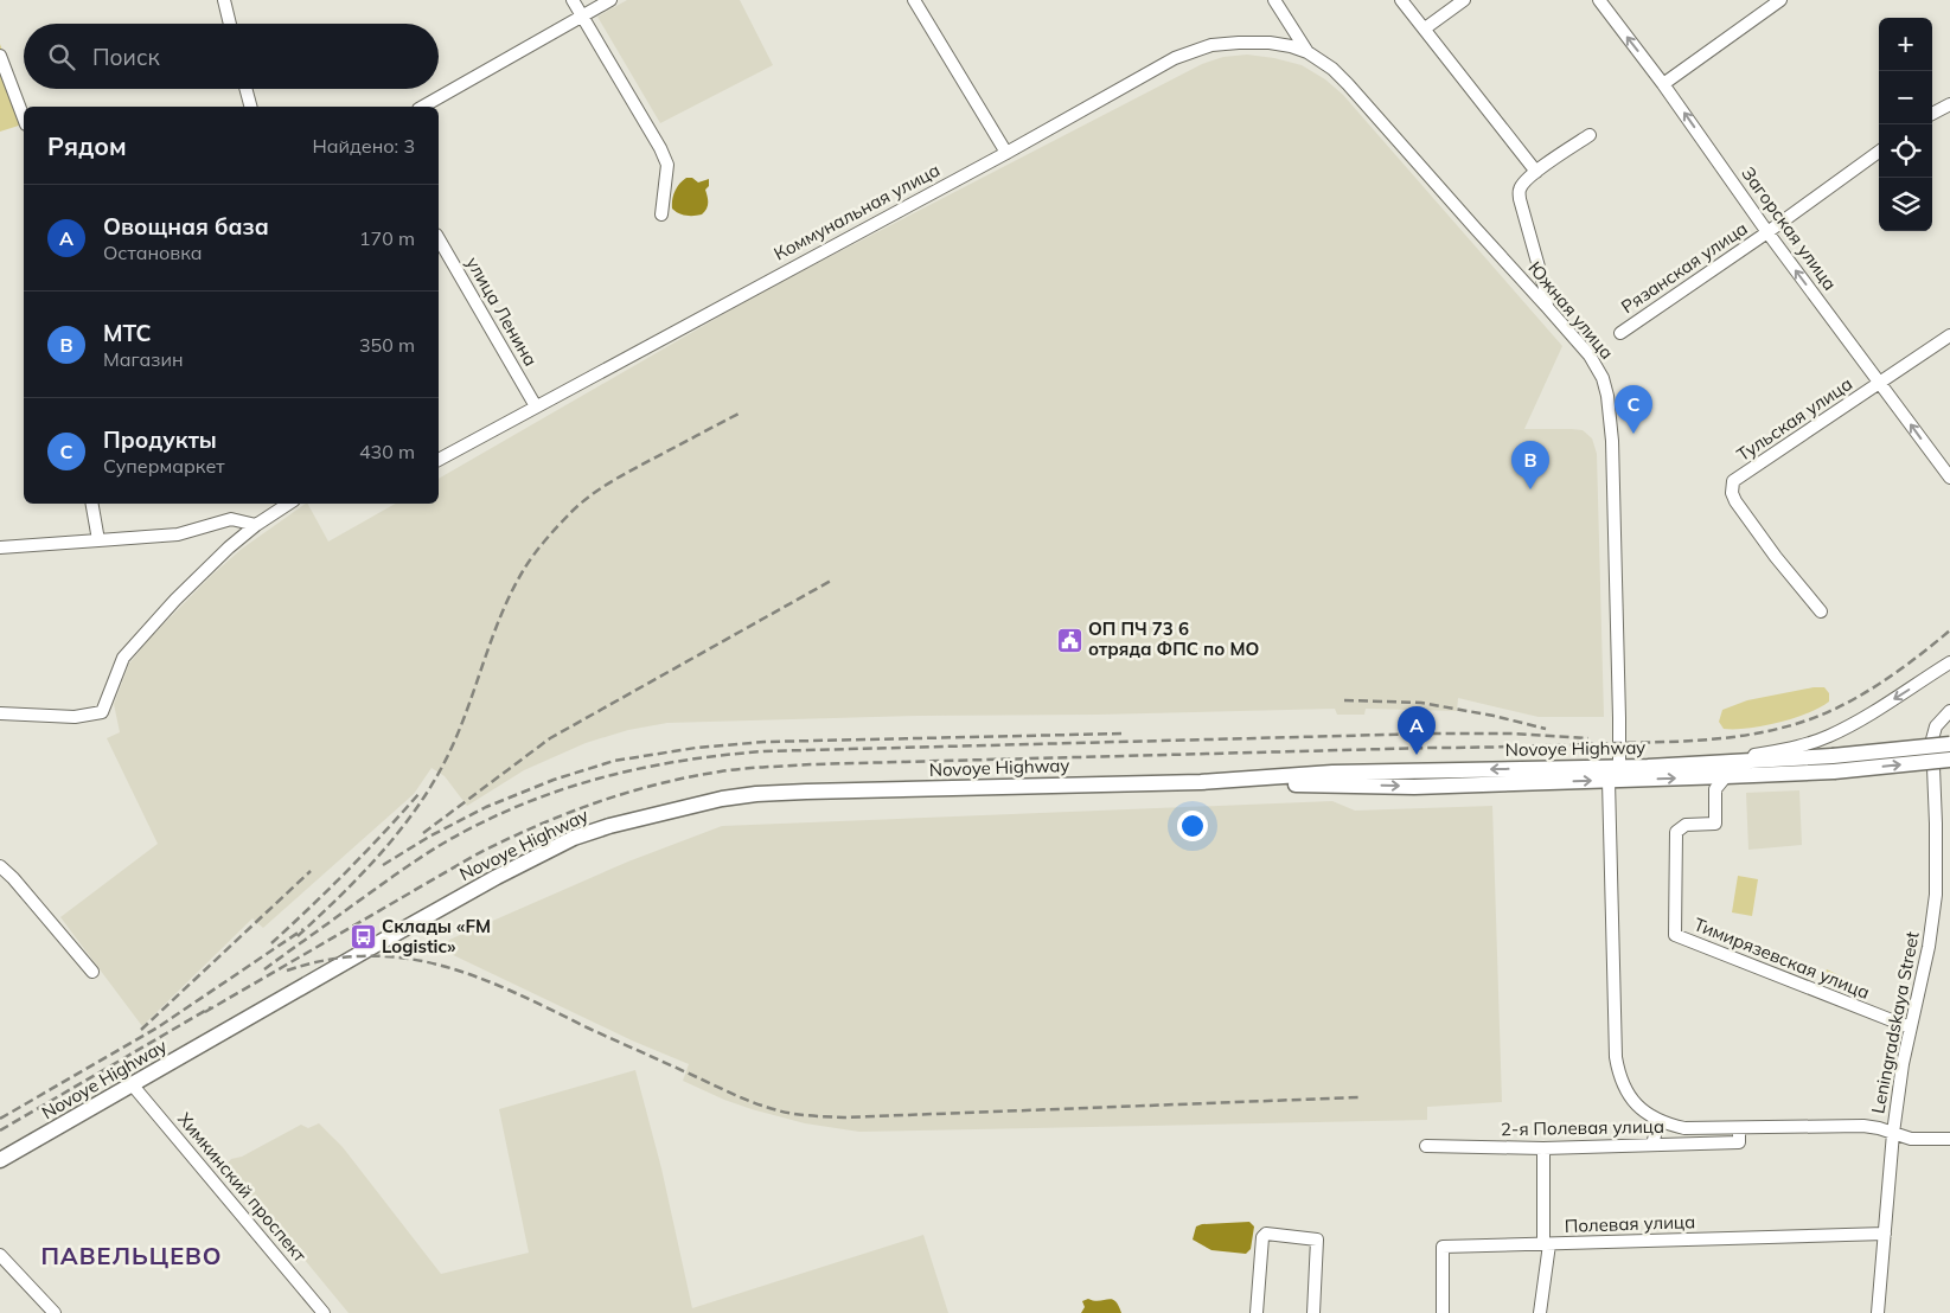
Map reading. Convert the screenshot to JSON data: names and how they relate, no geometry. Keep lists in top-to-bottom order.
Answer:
{
  "streets": {
    "main road": ["Novoye Highway"],
    "street": [
      "Коммунальная улица",
      "Загорская улица",
      "Рязанская улица",
      "Южная улица",
      "улица Ленина",
      "Тульская улица",
      "Тимирязевская улица",
      "Leningradskaya Street",
      "2-я Полевая улица",
      "Химкинский проспект",
      "Полевая улица"
    ]
  },
  "crossings": [
    ["Коммунальная улица", "Южная улица"],
    ["Коммунальная улица", "улица Ленина"],
    ["Загорская улица", "Рязанская улица"],
    ["Загорская улица", "Тульская улица"],
    ["Южная улица", "Novoye Highway"],
    ["Южная улица", "Leningradskaya Street"],
    ["Южная улица", "2-я Полевая улица"],
    ["Novoye Highway", "Химкинский проспект"],
    ["Тимирязевская улица", "Leningradskaya Street"],
    ["Leningradskaya Street", "Полевая улица"]
  ],
  "one_way": ["Загорская улица"],
  "districts": ["ПАВЕЛЬЦЕВО"],
  "places": {
    "public building": ["ОП ПЧ 73 6 отряда ФПС по МО"],
    "bus stop": ["Склады «FM Logistic»"]
  },
  "page": {
    "map_buttons": ["+", "−"],
    "search": "Поиск",
    "heading": ["Рядом", "Найдено: 3"],
    "list": [
      {
        "mark": "A",
        "name": "Овощная база",
        "note": "Остановка",
        "value": "170 m"
      },
      {
        "mark": "B",
        "name": "МТС",
        "note": "Магазин",
        "value": "350 m"
      },
      {
        "mark": "C",
        "name": "Продукты",
        "note": "Супермаркет",
        "value": "430 m"
      }
    ],
    "pins": ["C", "B", "A"]
  }
}
